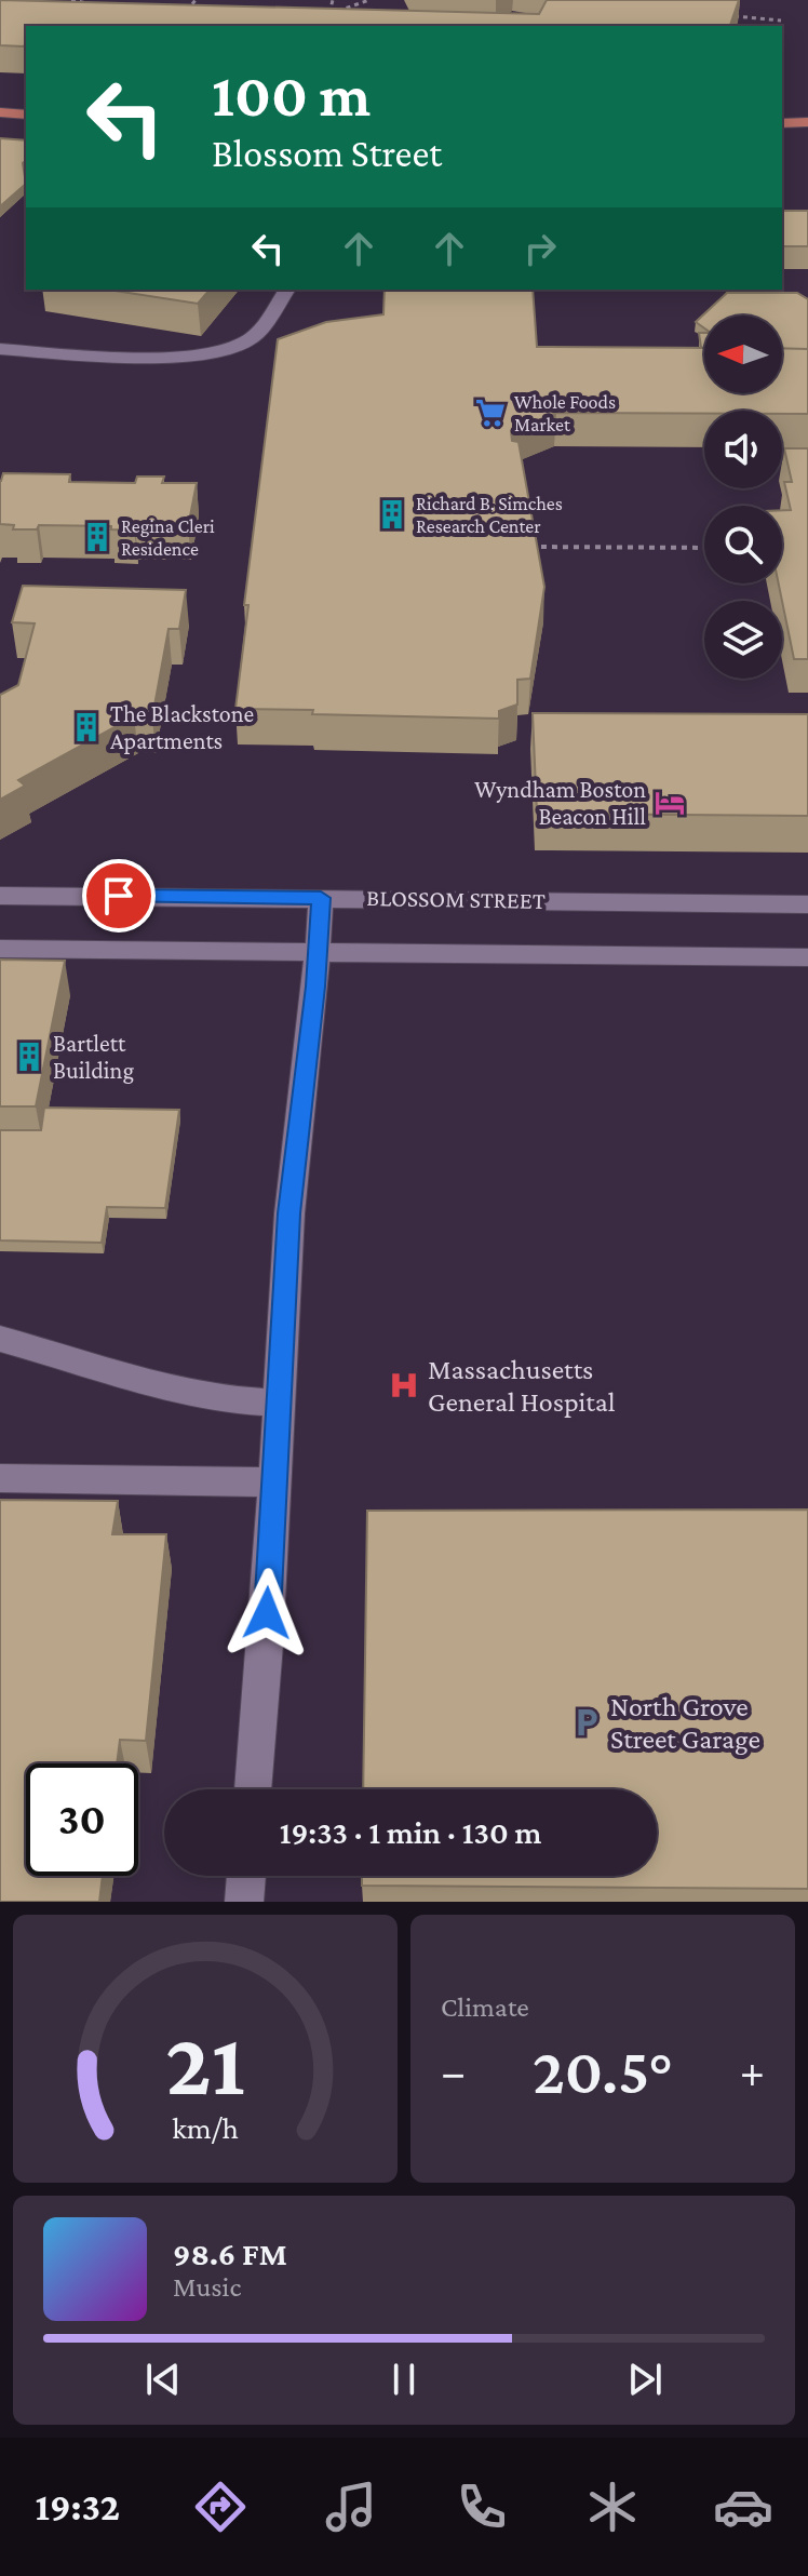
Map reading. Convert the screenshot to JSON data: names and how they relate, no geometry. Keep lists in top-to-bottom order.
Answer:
{
  "streets": {
    "street": ["BLOSSOM STREET"]
  },
  "places": {
    "supermarket": ["Whole Foods Market"],
    "building": [
      "Richard B. Simches Research Center",
      "Regina Cleri Residence",
      "The Blackstone Apartments",
      "Bartlett Building"
    ],
    "hotel": ["Wyndham Boston Beacon Hill"],
    "hospital": ["Massachusetts General Hospital"],
    "parking": ["North Grove Street Garage"]
  },
  "north": "left",
  "page": {
    "turn": ["100 m", "Blossom Street"],
    "limit": "30",
    "trip": "19:33 · 1 min · 130 m",
    "tile": "Climate",
    "heat": ["−", "20.5°", "+"],
    "song": ["98.6 FM", "Music"],
    "tabs": "19:32",
    "gauge": ["21", "km/h"]
  }
}
